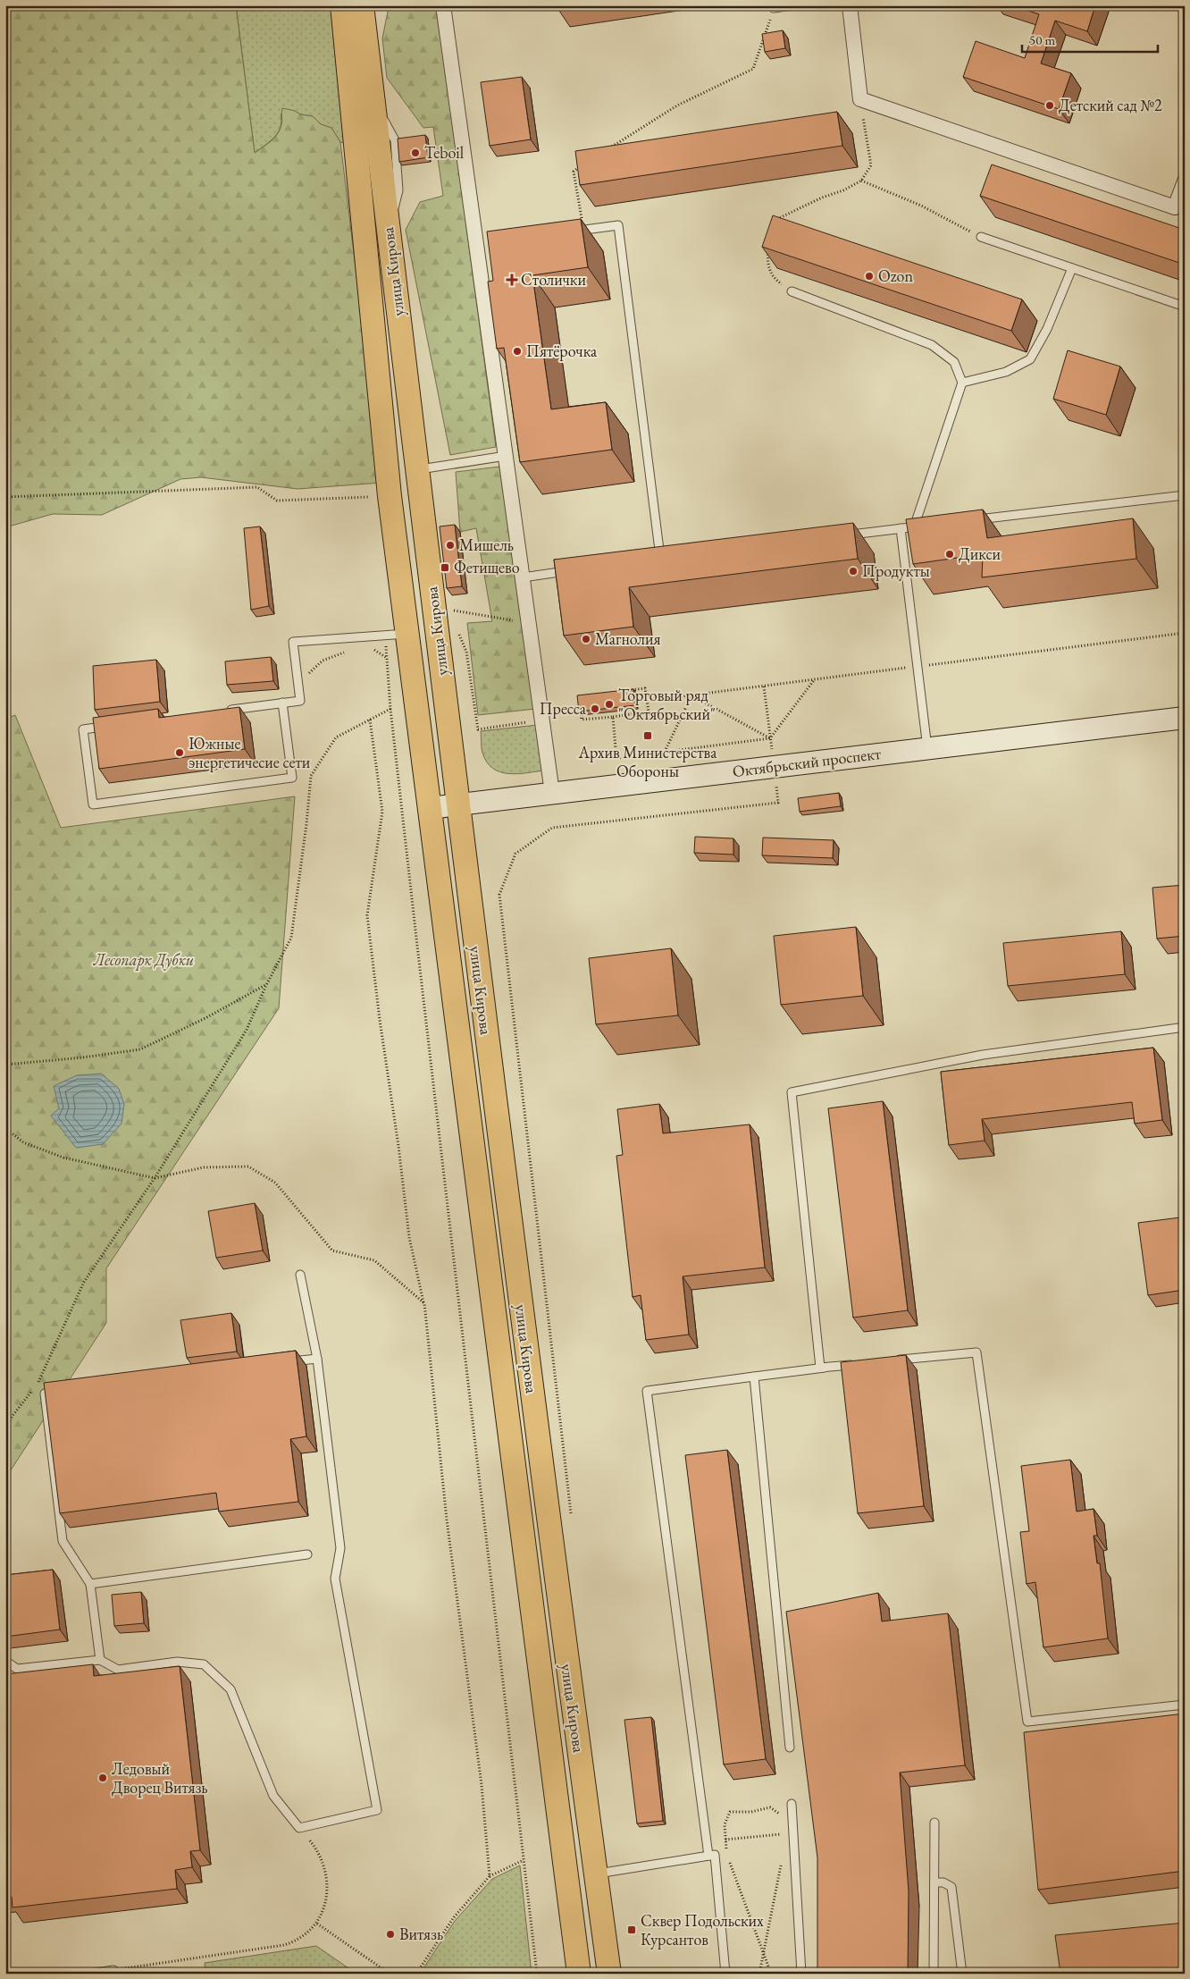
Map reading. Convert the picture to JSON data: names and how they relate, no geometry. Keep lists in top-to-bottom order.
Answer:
{
  "streets": {
    "main road": ["улица Кирова", "Октябрьский проспект"]
  },
  "crossings": [
    ["улица Кирова", "Октябрьский проспект"]
  ],
  "parks": ["Лесопарк Дубки"],
  "places": {
    "other": [
      "Детский сад №2",
      "Teboil",
      "Ozon",
      "Пятёрочка",
      "Мишель",
      "Дикси",
      "Продукты",
      "Магнолия",
      "Торговый ряд \"Октябрьский\"",
      "Пресса",
      "Южные энергетичесие сети",
      "Ледовый Дворец Витязь",
      "Витязь"
    ],
    "health": ["Столички"],
    "transit": ["Фетищево", "Архив Министерства Обороны", "Сквер Подольских Курсантов"]
  },
  "scale_bar": "50 m"
}
